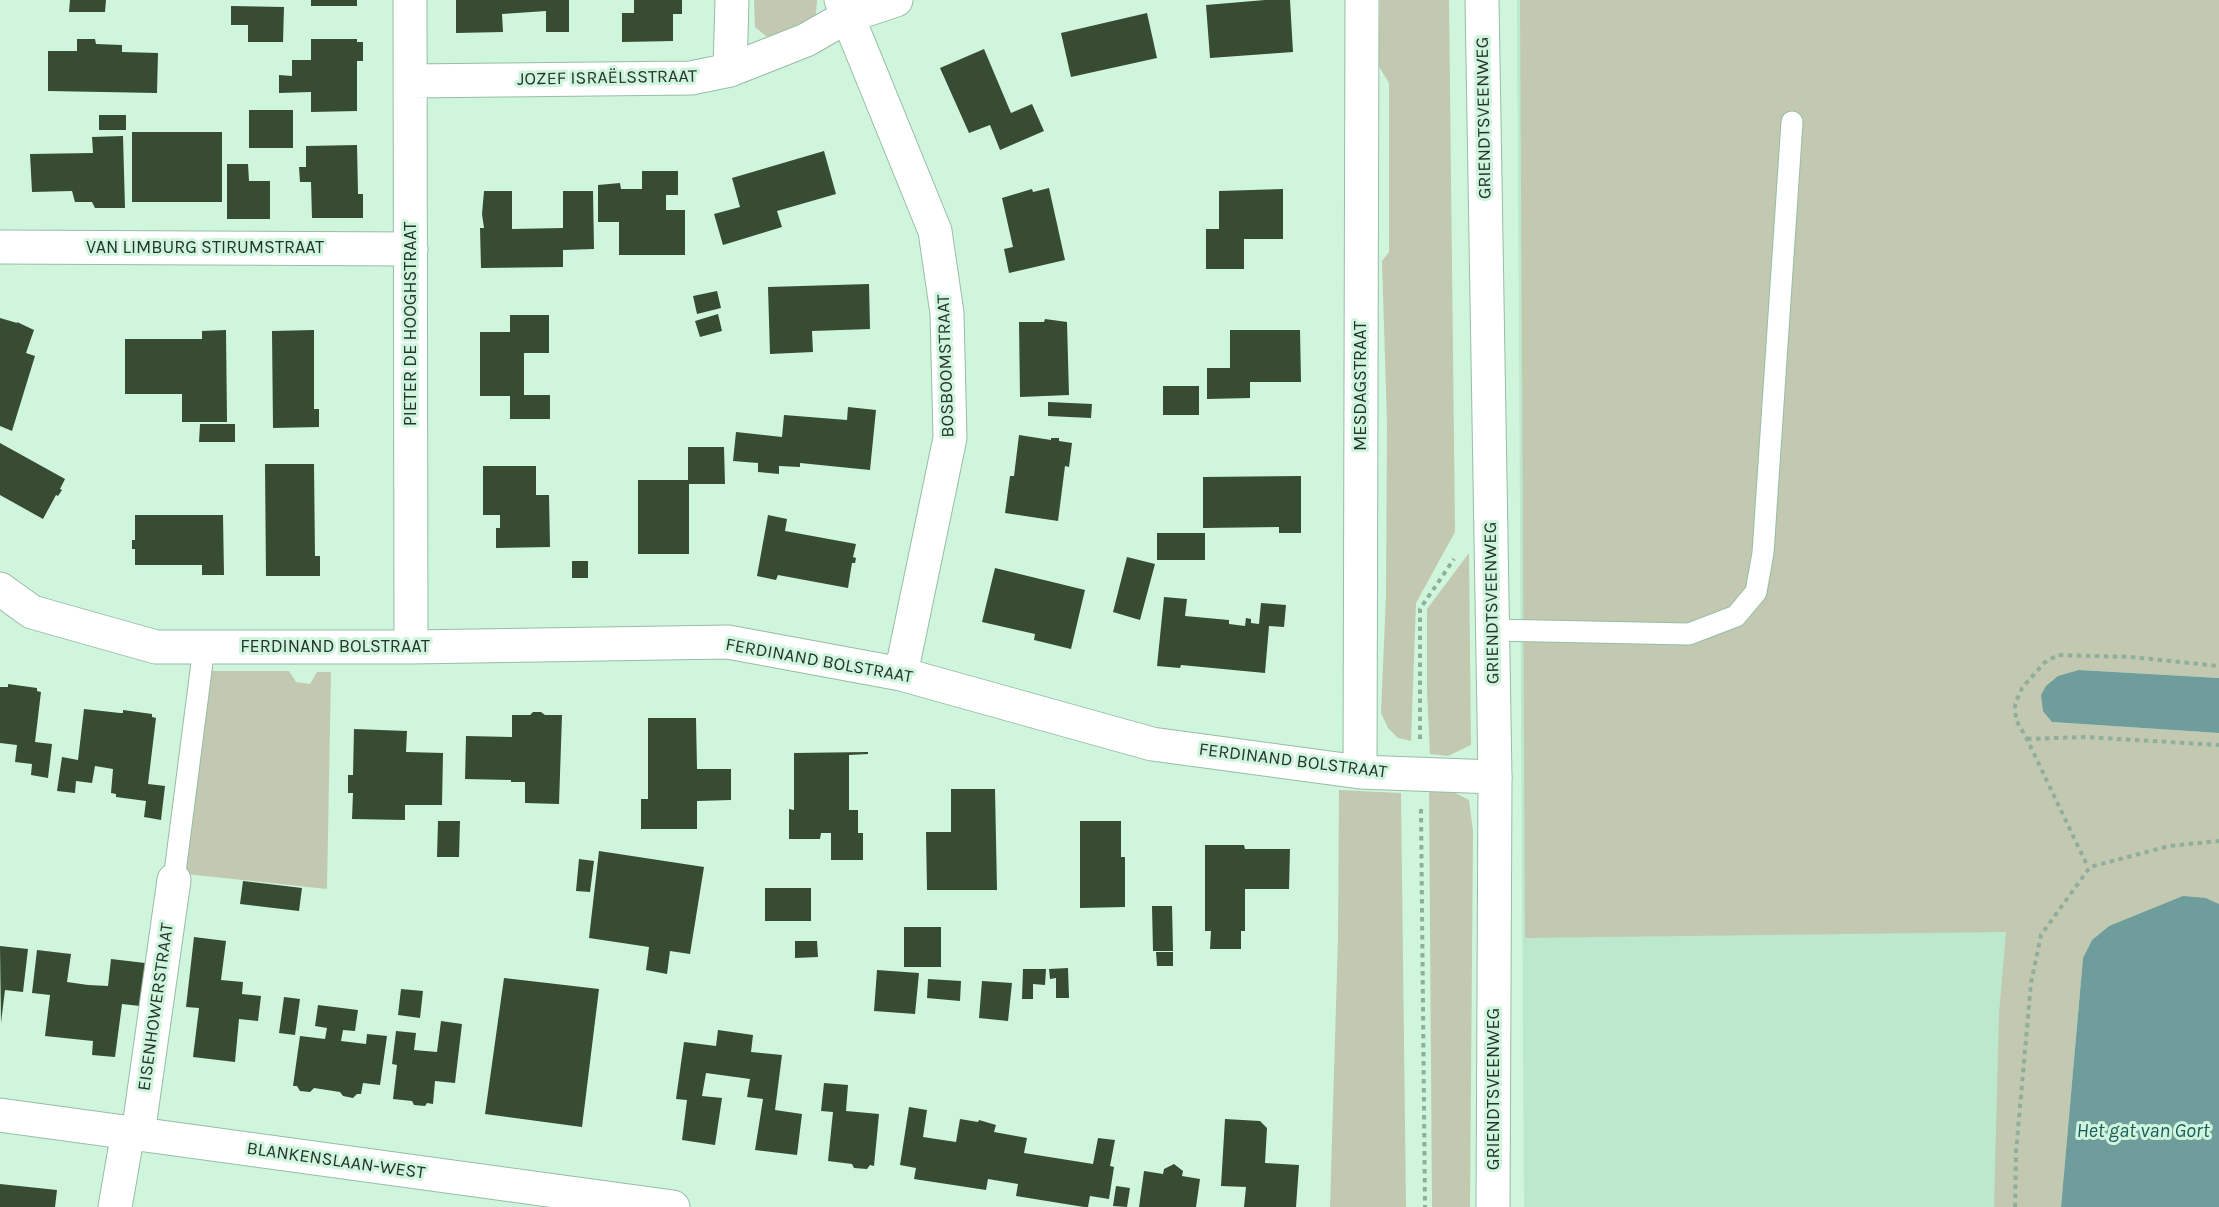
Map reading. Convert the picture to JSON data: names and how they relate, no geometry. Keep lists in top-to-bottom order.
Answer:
{
  "streets": {
    "street": [
      "JOZEF ISRAËLSSTRAAT",
      "GRIENDTSVEENWEG",
      "VAN LIMBURG STIRUMSTRAAT",
      "PIETER DE HOOGHSTRAAT",
      "BOSBOOMSTRAAT",
      "MESDAGSTRAAT",
      "FERDINAND BOLSTRAAT",
      "EISENHOWERSTRAAT",
      "BLANKENSLAAN-WEST"
    ]
  },
  "crossings": [
    ["JOZEF ISRAËLSSTRAAT", "PIETER DE HOOGHSTRAAT"],
    ["JOZEF ISRAËLSSTRAAT", "BOSBOOMSTRAAT"],
    ["GRIENDTSVEENWEG", "FERDINAND BOLSTRAAT"],
    ["VAN LIMBURG STIRUMSTRAAT", "PIETER DE HOOGHSTRAAT"],
    ["PIETER DE HOOGHSTRAAT", "FERDINAND BOLSTRAAT"],
    ["BOSBOOMSTRAAT", "FERDINAND BOLSTRAAT"],
    ["MESDAGSTRAAT", "FERDINAND BOLSTRAAT"],
    ["EISENHOWERSTRAAT", "BLANKENSLAAN-WEST"]
  ],
  "water": ["Het gat van Gort"]
}
